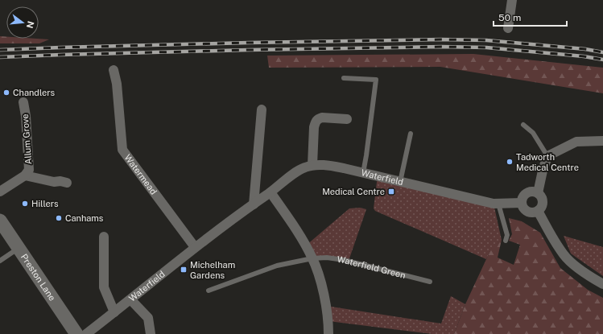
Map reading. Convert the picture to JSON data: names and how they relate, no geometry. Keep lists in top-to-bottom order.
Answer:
{
  "streets": {
    "street": [
      "Allum Grove",
      "Watermead",
      "Waterfield",
      "Preston Lane"
    ],
    "lane": ["Waterfield Green"]
  },
  "crossings": [
    ["Watermead", "Waterfield"]
  ],
  "places": {
    "other": [
      "Chandlers",
      "Tadworth Medical Centre",
      "Hillers",
      "Canhams"
    ],
    "transit": ["Medical Centre", "Michelham Gardens"]
  },
  "scale_bar": "50 m",
  "north": "right"
}
